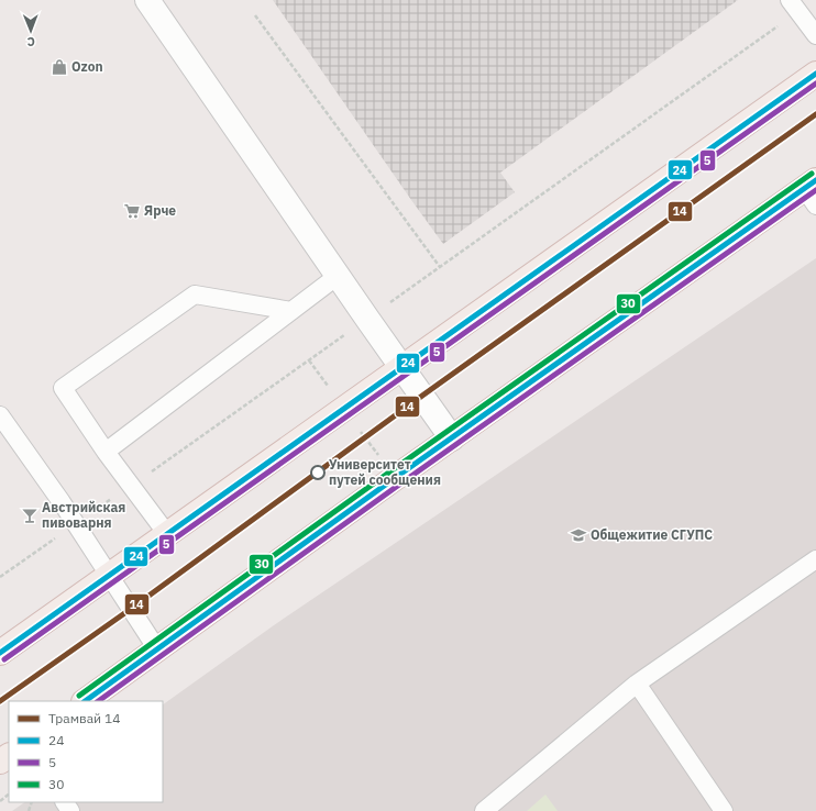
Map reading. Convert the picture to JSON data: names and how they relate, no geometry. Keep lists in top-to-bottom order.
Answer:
{
  "places": {
    "shop": ["Ozon"],
    "supermarket": ["Ярче"],
    "other": ["Университет путей сообщения"],
    "bar": ["Австрийская пивоварня"],
    "school or university": ["Общежитие СГУПС"]
  },
  "lines": [
    "transit line 24",
    "transit line 5",
    "tram line 14",
    "transit line 30"
  ],
  "legend": [
    "Трамвай 14",
    "24",
    "5",
    "30"
  ],
  "north": "bottom"
}
